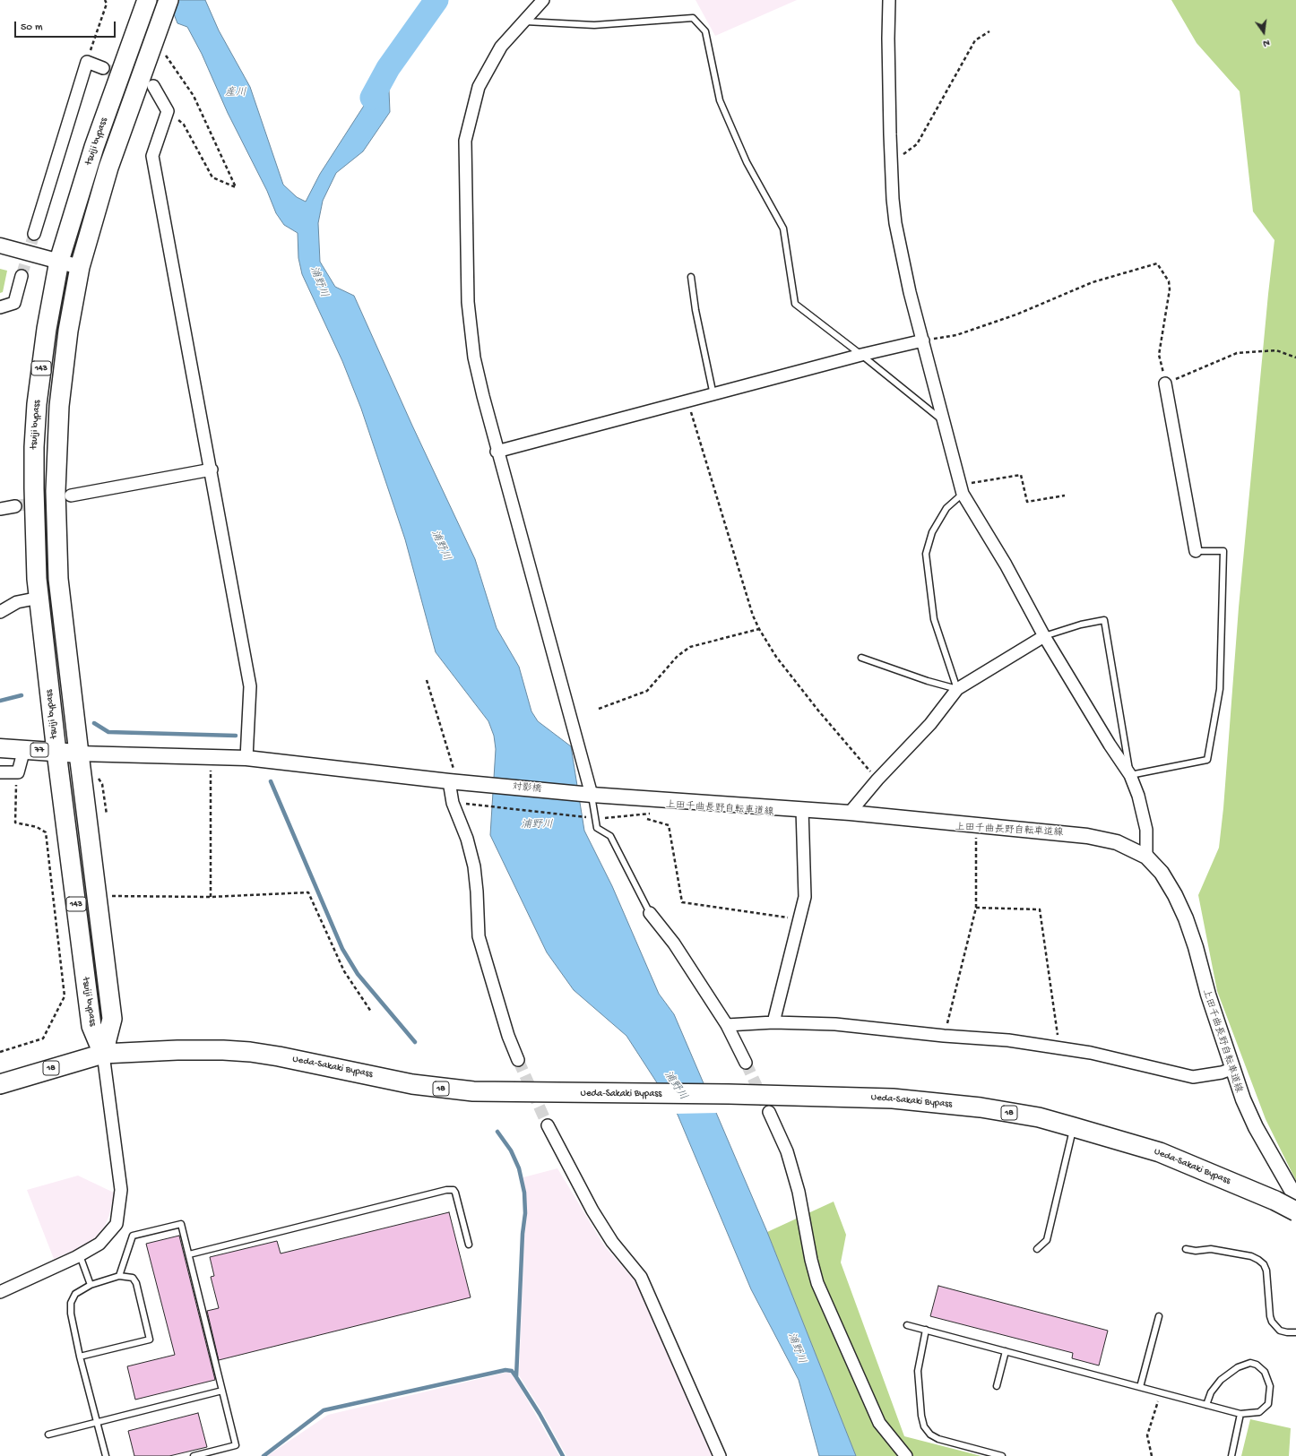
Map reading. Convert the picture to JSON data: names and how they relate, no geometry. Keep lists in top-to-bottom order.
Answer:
{
  "streets": {
    "highway": [
      "tsuiji bypass",
      "143",
      "Ueda-Sakaki Bypass",
      "18"
    ],
    "main road": ["77"],
    "street": ["対影橋"],
    "path": ["上田千曲長野自転車道線"]
  },
  "crossings": [
    ["tsuiji bypass", "77"],
    ["tsuiji bypass", "対影橋"],
    ["tsuiji bypass", "Ueda-Sakaki Bypass"],
    ["77", "対影橋"]
  ],
  "water": ["産川", "浦野川"],
  "scale_bar": "50 m",
  "north": "bottom"
}
